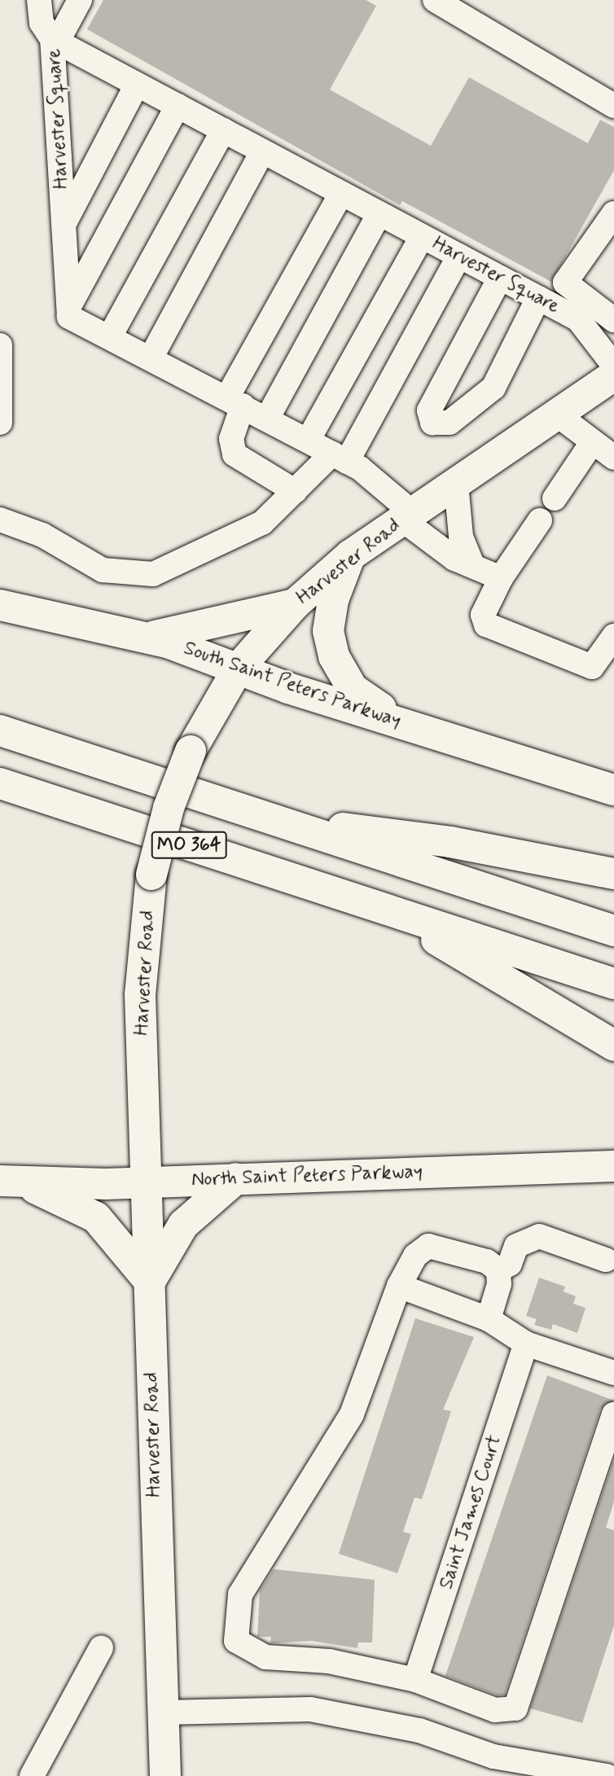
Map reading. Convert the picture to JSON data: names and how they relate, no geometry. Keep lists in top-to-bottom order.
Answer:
{
  "streets": {
    "main road": [
      "Harvester Road",
      "South Saint Peters Parkway",
      "MO 364",
      "North Saint Peters Parkway"
    ],
    "street": ["Harvester Square", "Saint James Court"]
  },
  "crossings": [
    ["Harvester Road", "South Saint Peters Parkway"],
    ["Harvester Road", "North Saint Peters Parkway"]
  ]
}
